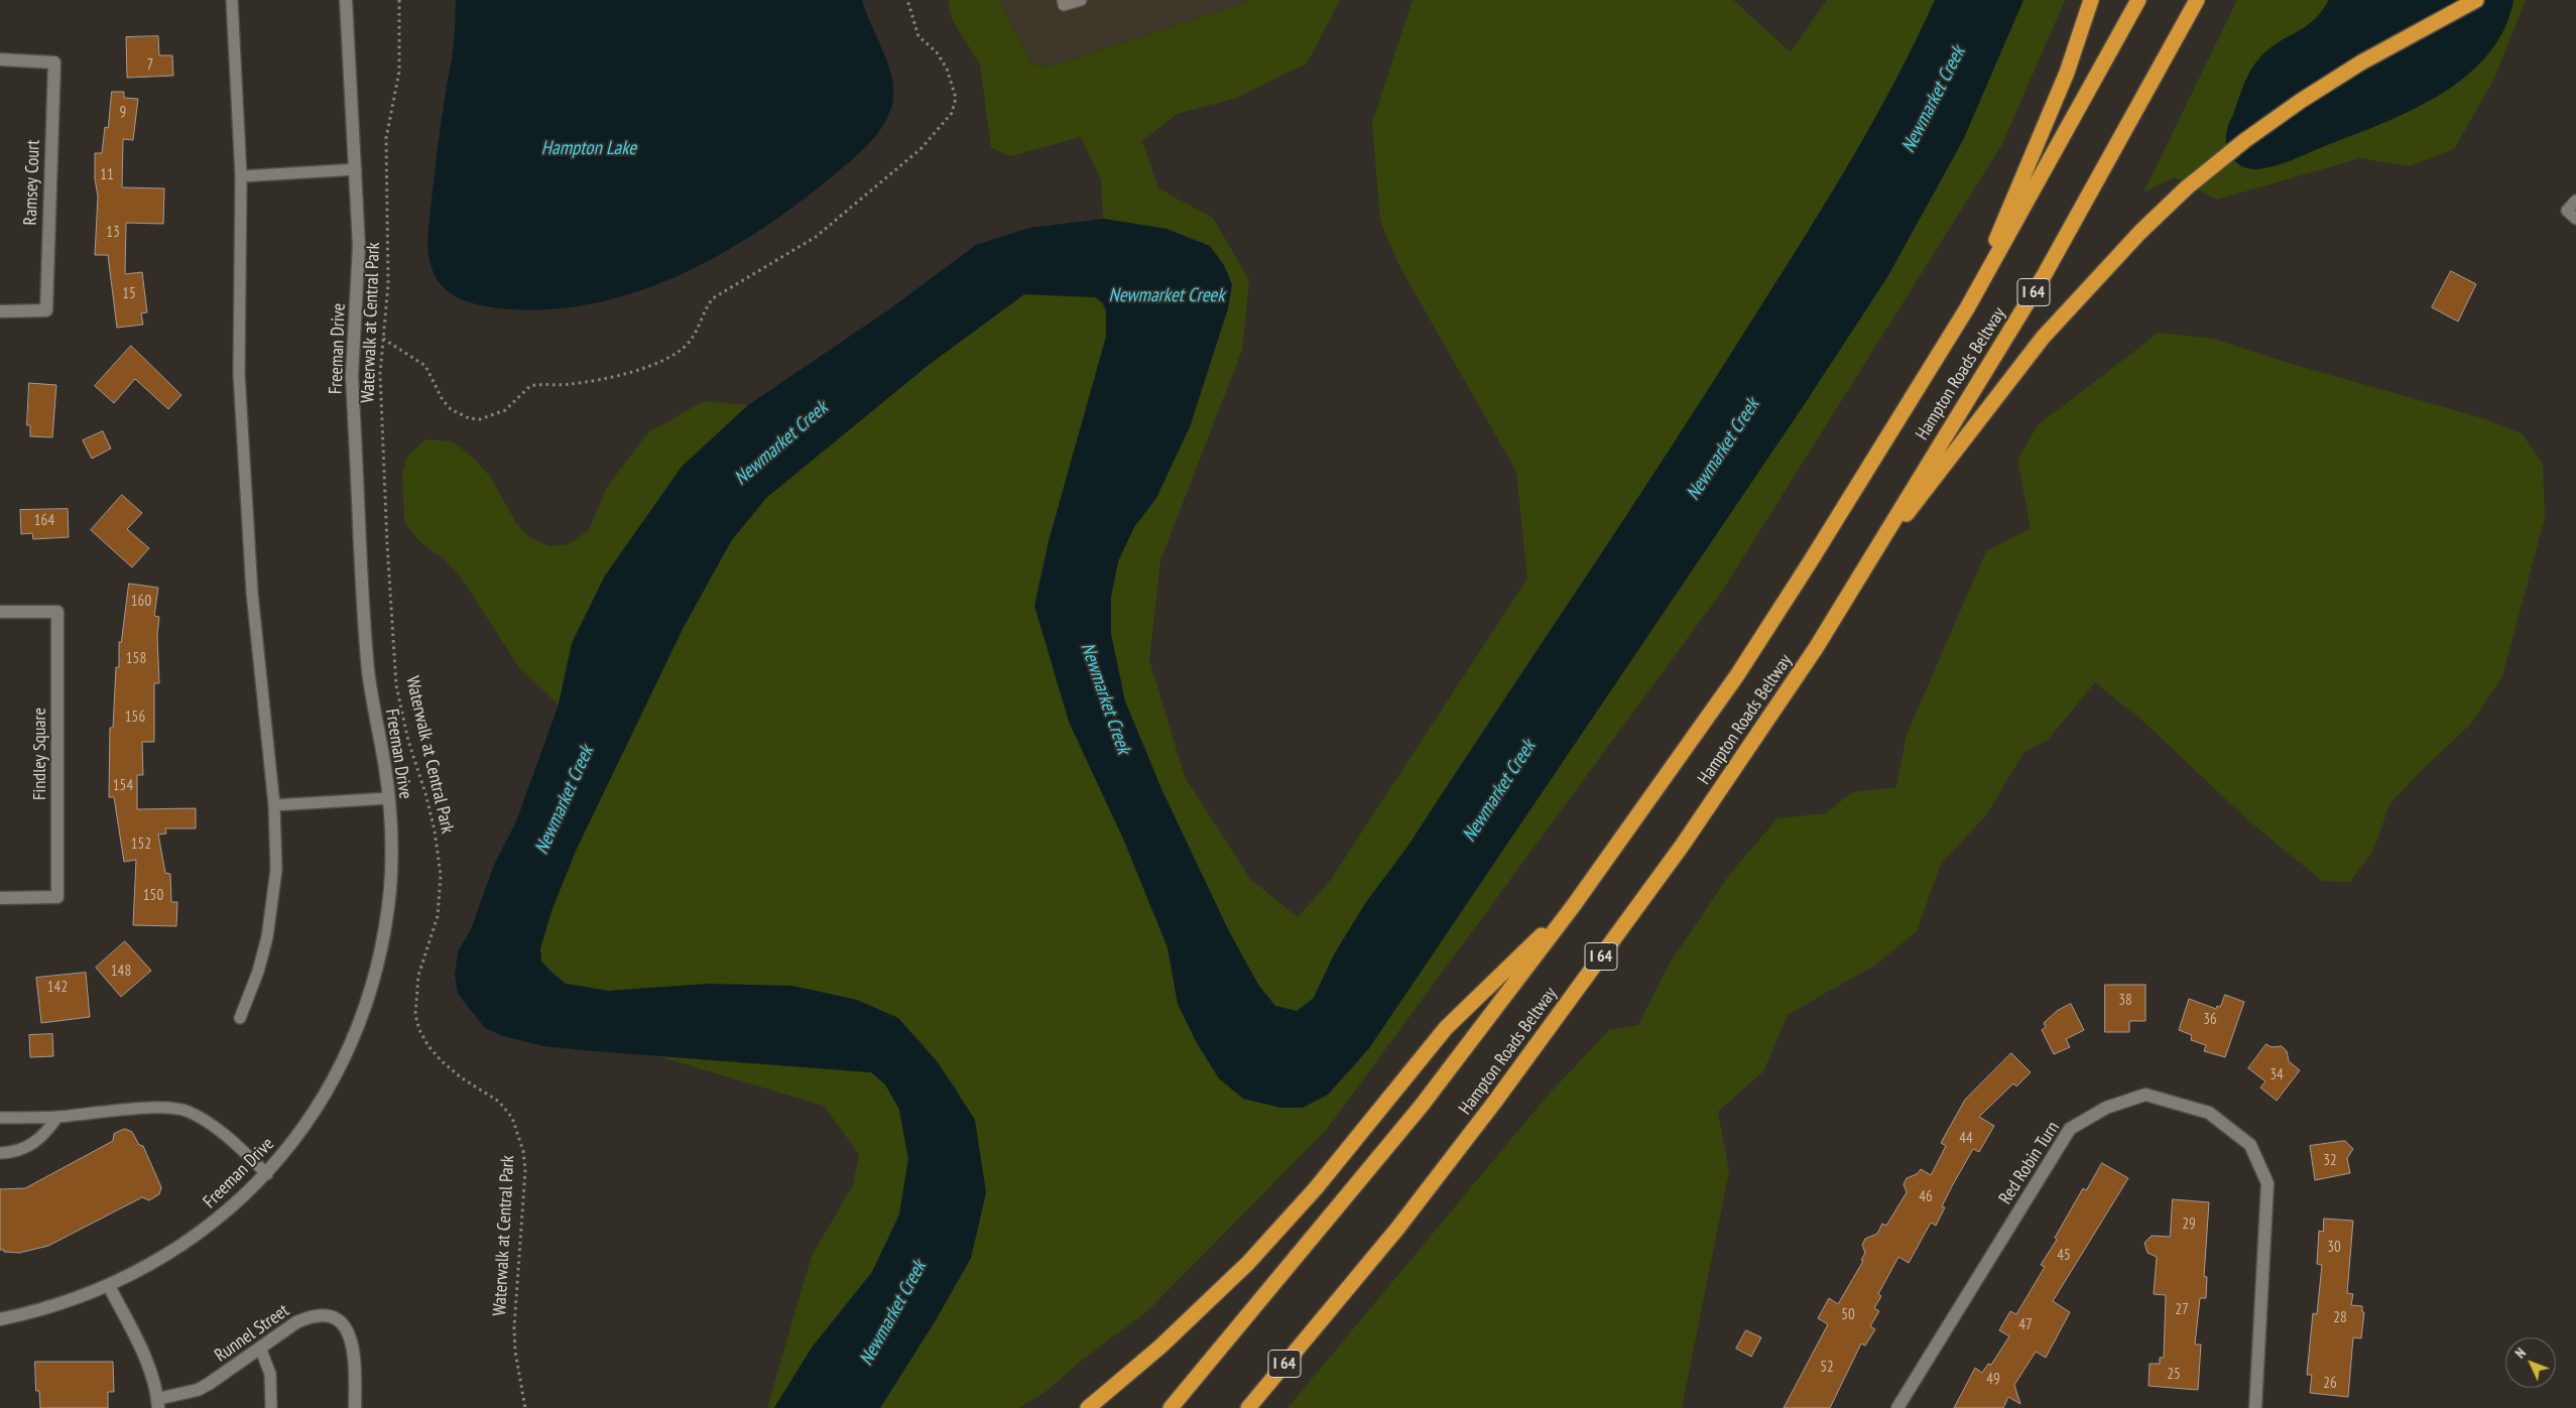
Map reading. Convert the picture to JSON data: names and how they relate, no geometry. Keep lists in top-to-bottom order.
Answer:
{
  "streets": {
    "highway": ["I 64", "Hampton Roads Beltway"],
    "street": [
      "Ramsey Court",
      "Freeman Drive",
      "Findley Square",
      "Red Robin Turn",
      "Runnel Street"
    ],
    "path": ["Waterwalk at Central Park"]
  },
  "water": ["Newmarket Creek", "Hampton Lake"],
  "house_numbers": [
    "7",
    "9",
    "11",
    "13",
    "15",
    "164",
    "160",
    "158",
    "156",
    "154",
    "152",
    "150",
    "148",
    "142",
    "38",
    "36",
    "34",
    "44",
    "32",
    "46",
    "29",
    "30",
    "45",
    "27",
    "50",
    "28",
    "47",
    "52",
    "25",
    "49",
    "26"
  ],
  "north": "top left"
}
